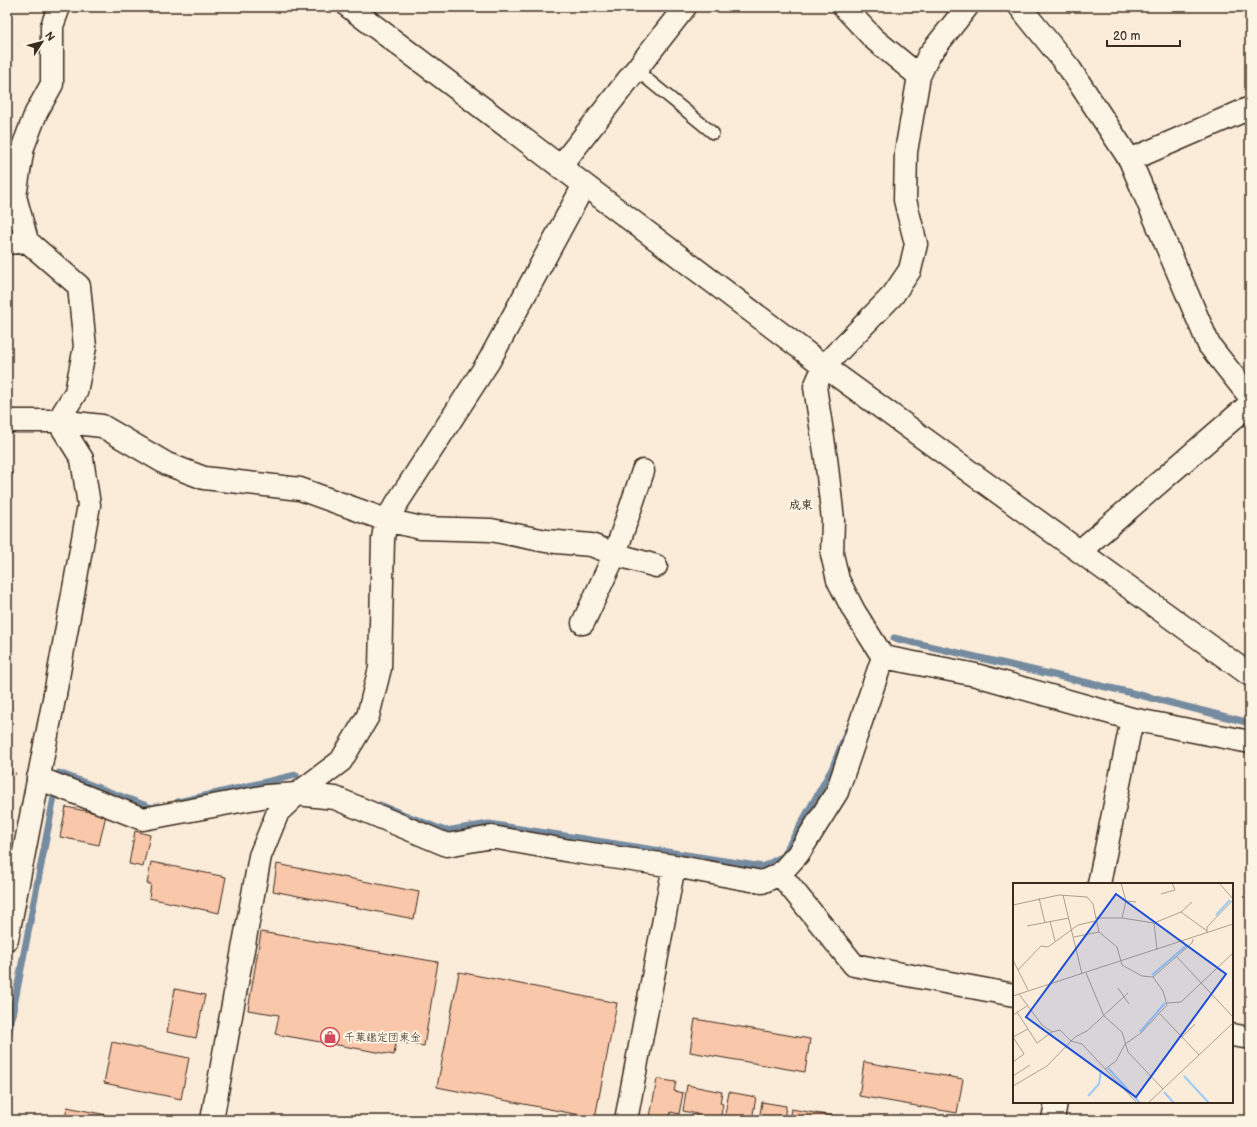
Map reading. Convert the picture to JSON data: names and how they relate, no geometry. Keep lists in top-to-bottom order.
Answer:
{
  "districts": ["成東"],
  "places": {
    "shop": ["千葉鑑定団東金"]
  },
  "scale_bar": "20 m",
  "north": "top right"
}
